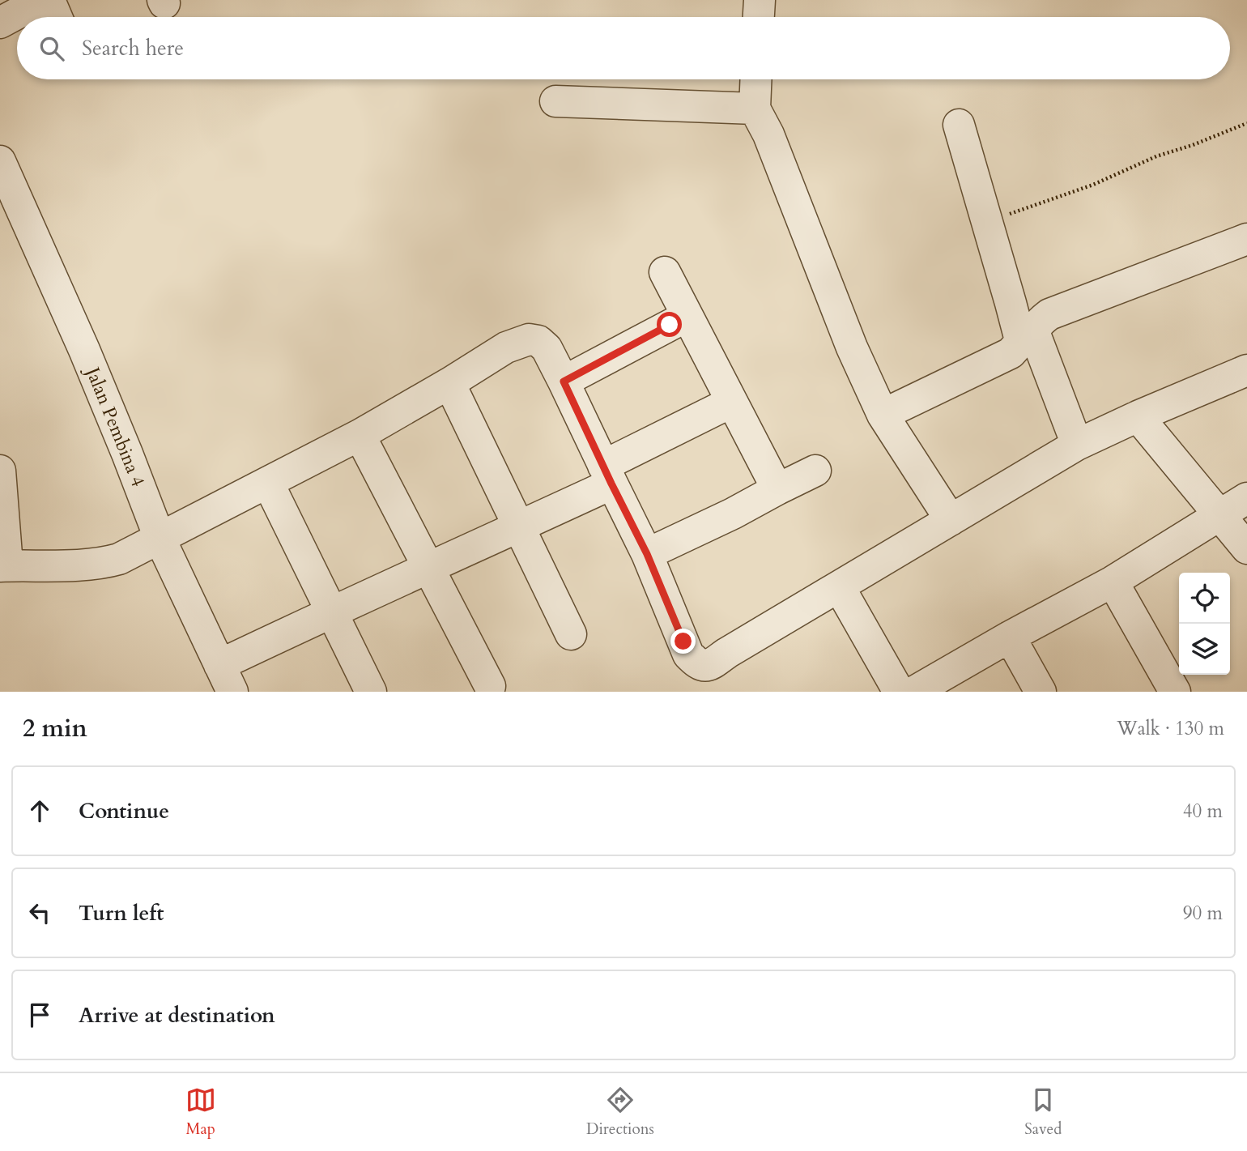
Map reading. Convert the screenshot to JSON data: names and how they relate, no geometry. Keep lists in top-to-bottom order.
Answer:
{
  "streets": {
    "street": ["Jalan Pembina 4"]
  },
  "page": {
    "search": "Search here",
    "heading": ["2 min", "Walk · 130 m"],
    "list": [
      ["Continue", "40 m"],
      ["Turn left", "90 m"],
      "Arrive at destination"
    ],
    "nav": ["Map", "Directions", "Saved"]
  }
}
